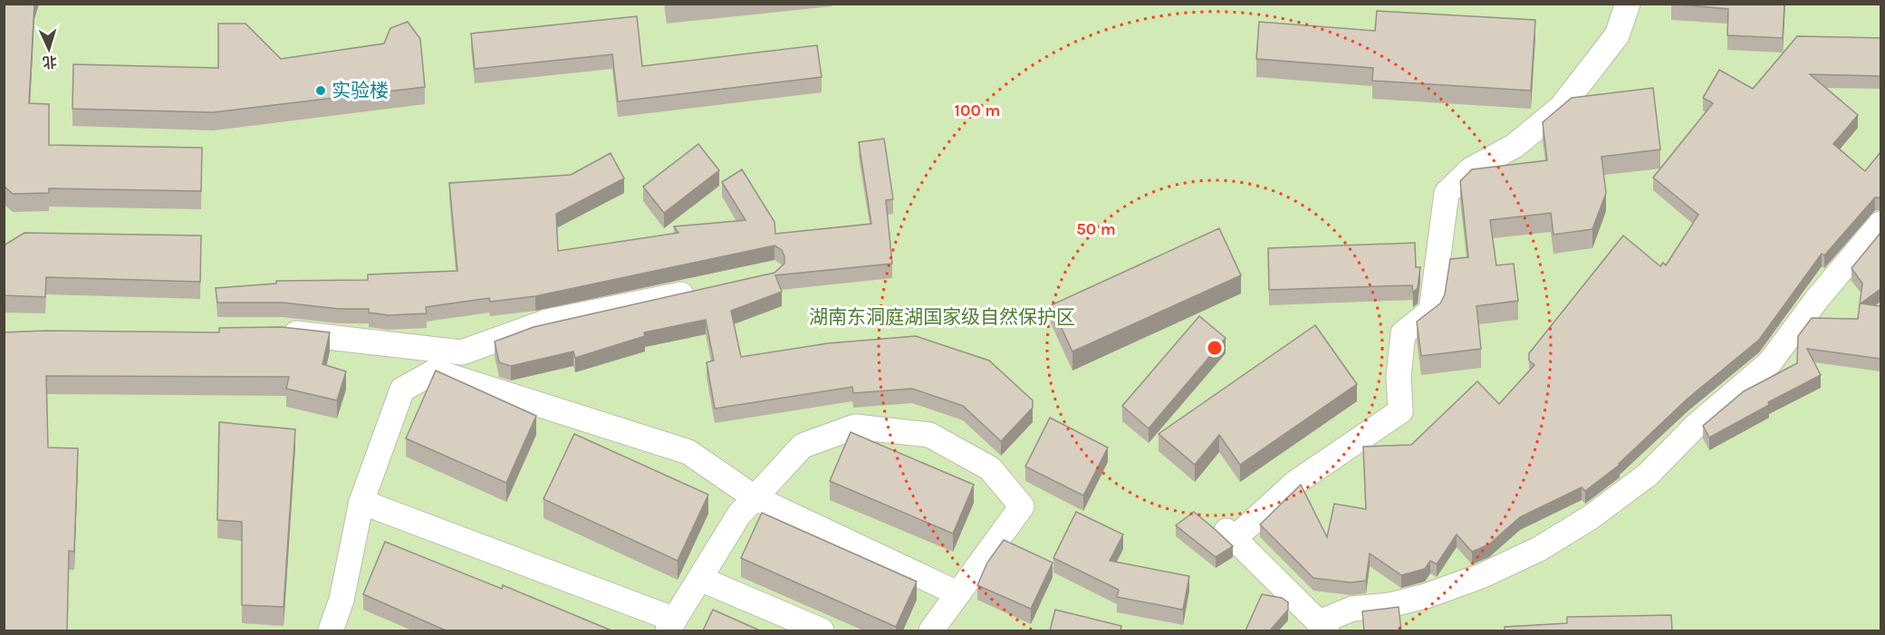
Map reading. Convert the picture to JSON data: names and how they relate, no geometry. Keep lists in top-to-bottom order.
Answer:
{
  "parks": ["湖南东洞庭湖国家级自然保护区"],
  "places": ["实验楼"],
  "north": "bottom",
  "rings": ["100 m", "50 m"]
}
